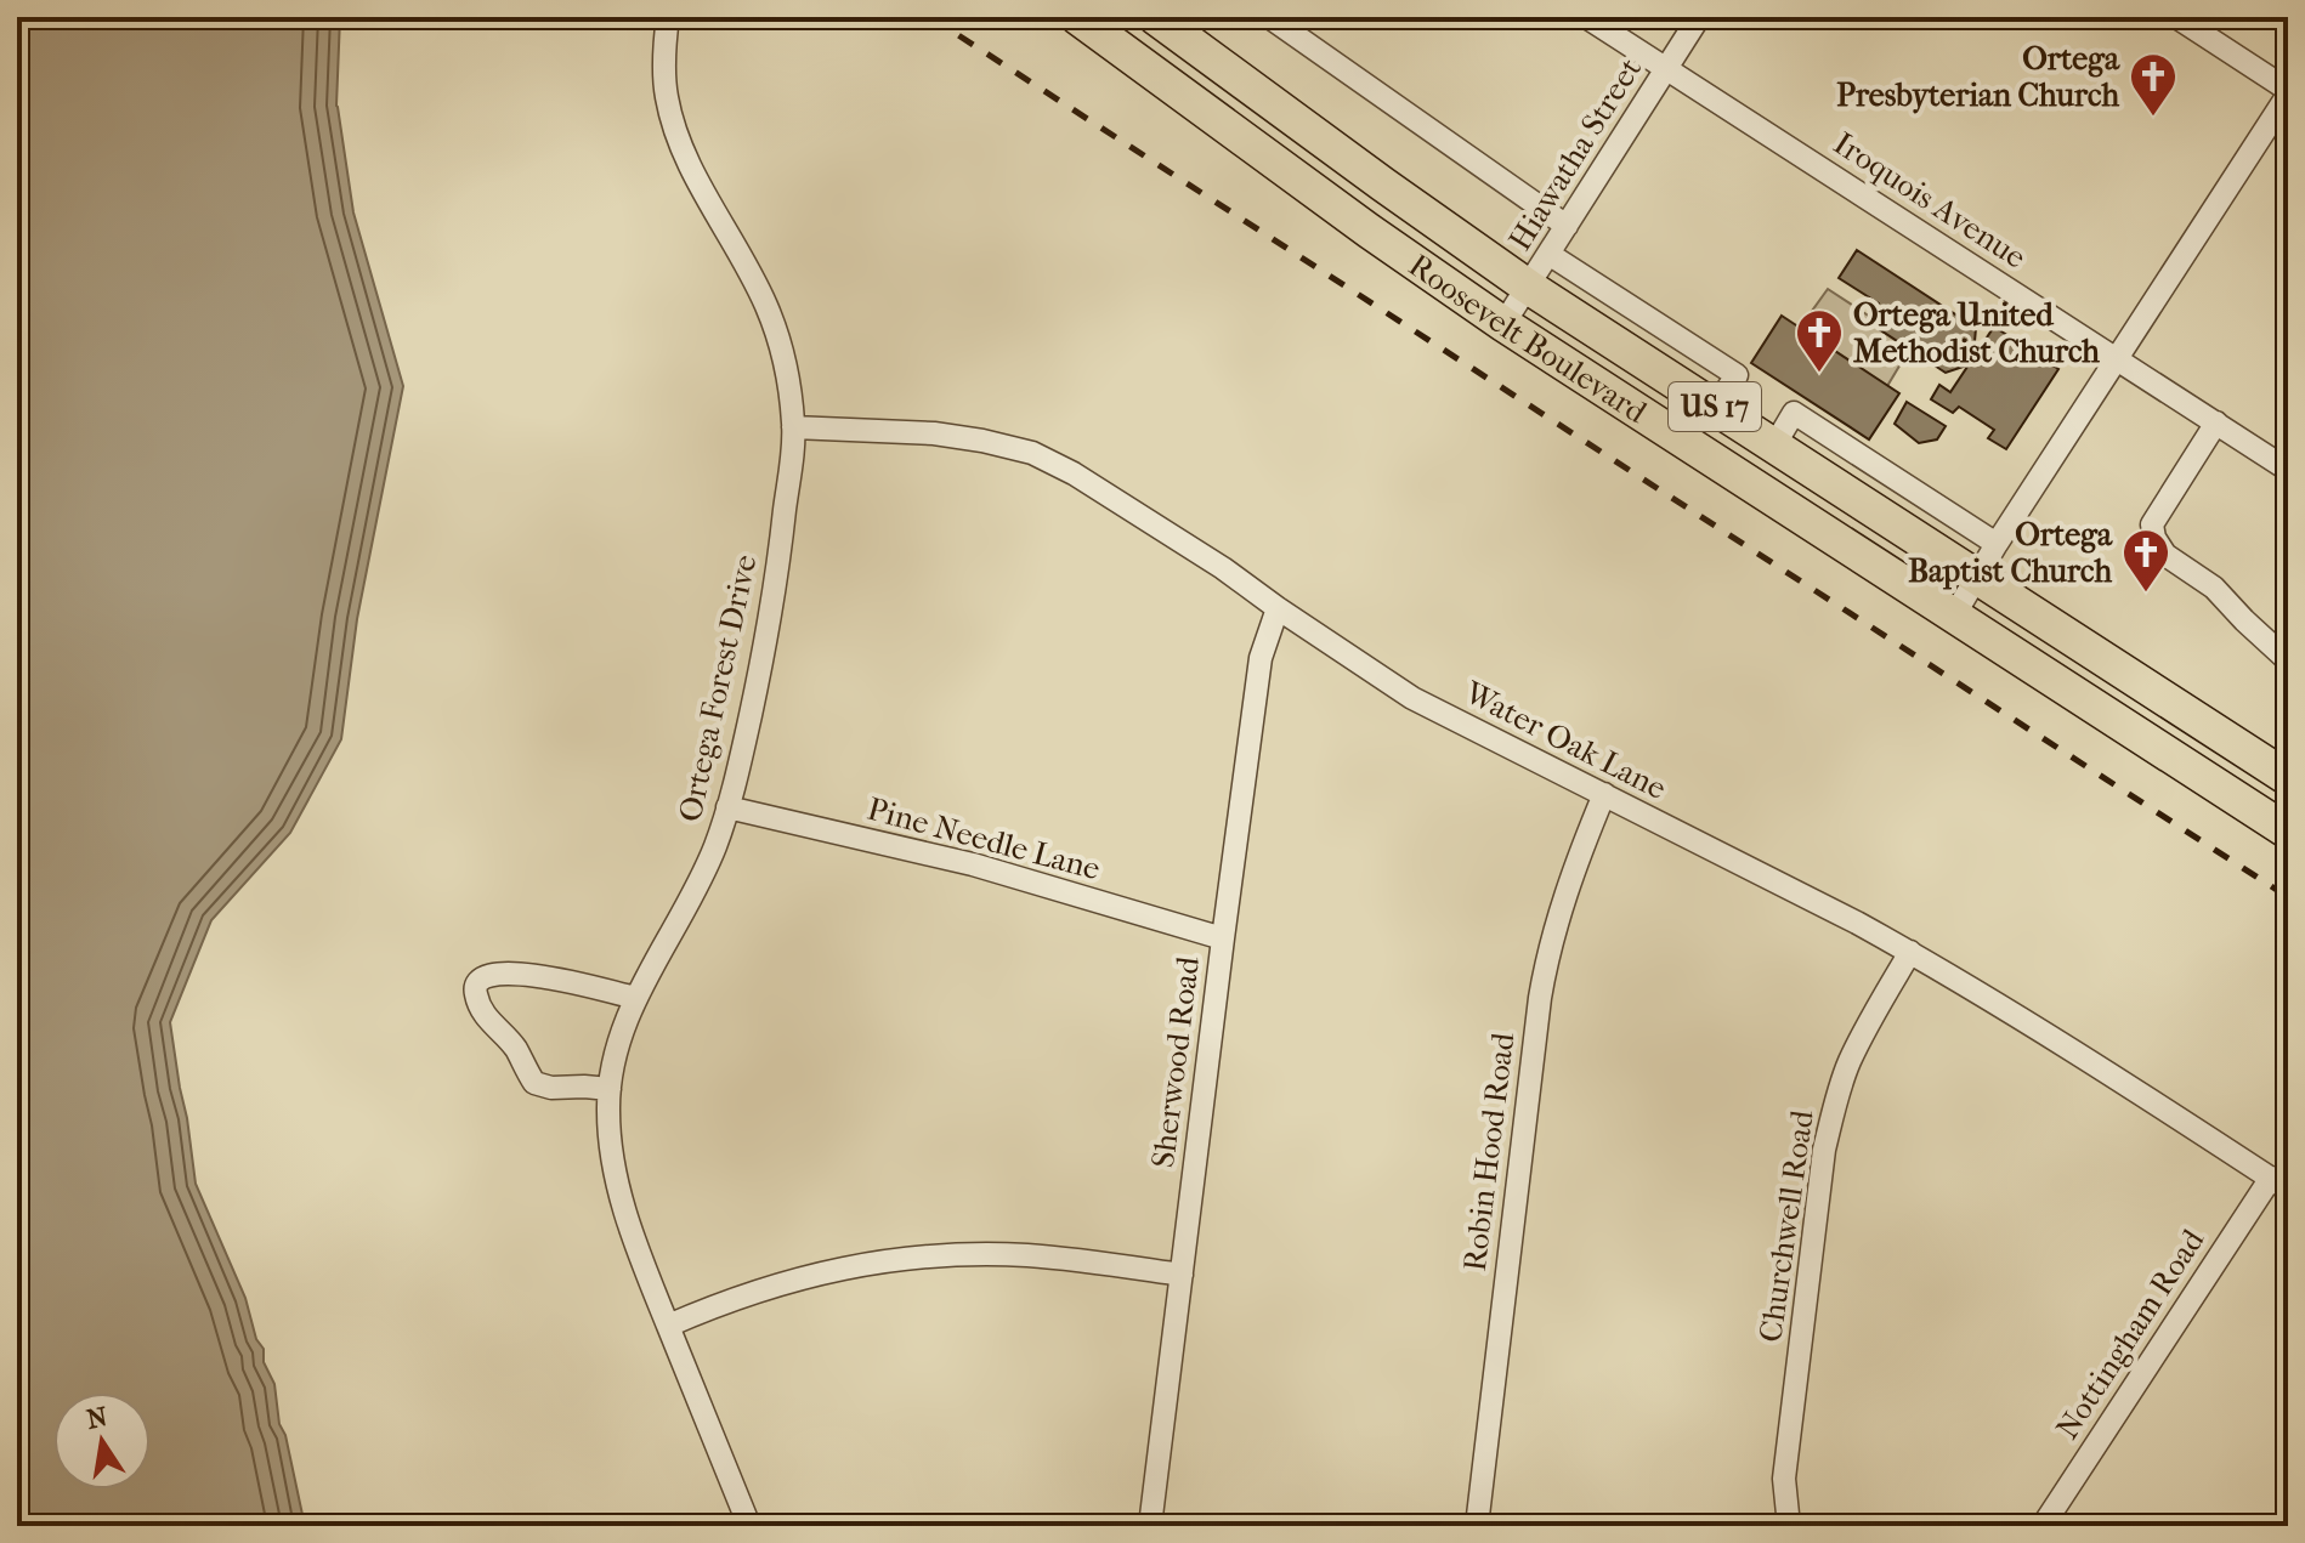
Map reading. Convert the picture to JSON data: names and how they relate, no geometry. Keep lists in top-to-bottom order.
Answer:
{
  "streets": {
    "highway": ["Roosevelt Boulevard", "US 17"],
    "street": [
      "Hiawatha Street",
      "Iroquois Avenue",
      "Ortega Forest Drive",
      "Water Oak Lane",
      "Pine Needle Lane",
      "Sherwood Road",
      "Robin Hood Road",
      "Churchwell Road",
      "Nottingham Road"
    ]
  },
  "crossings": [
    ["Hiawatha Street", "Iroquois Avenue"],
    ["Hiawatha Street", "Roosevelt Boulevard"],
    ["Ortega Forest Drive", "Water Oak Lane"],
    ["Ortega Forest Drive", "Pine Needle Lane"],
    ["Water Oak Lane", "Sherwood Road"],
    ["Water Oak Lane", "Robin Hood Road"],
    ["Water Oak Lane", "Churchwell Road"],
    ["Water Oak Lane", "Nottingham Road"],
    ["Pine Needle Lane", "Sherwood Road"]
  ],
  "places": {
    "church": ["Ortega Presbyterian Church", "Ortega United Methodist Church", "Ortega Baptist Church"]
  },
  "north": "top"
}
